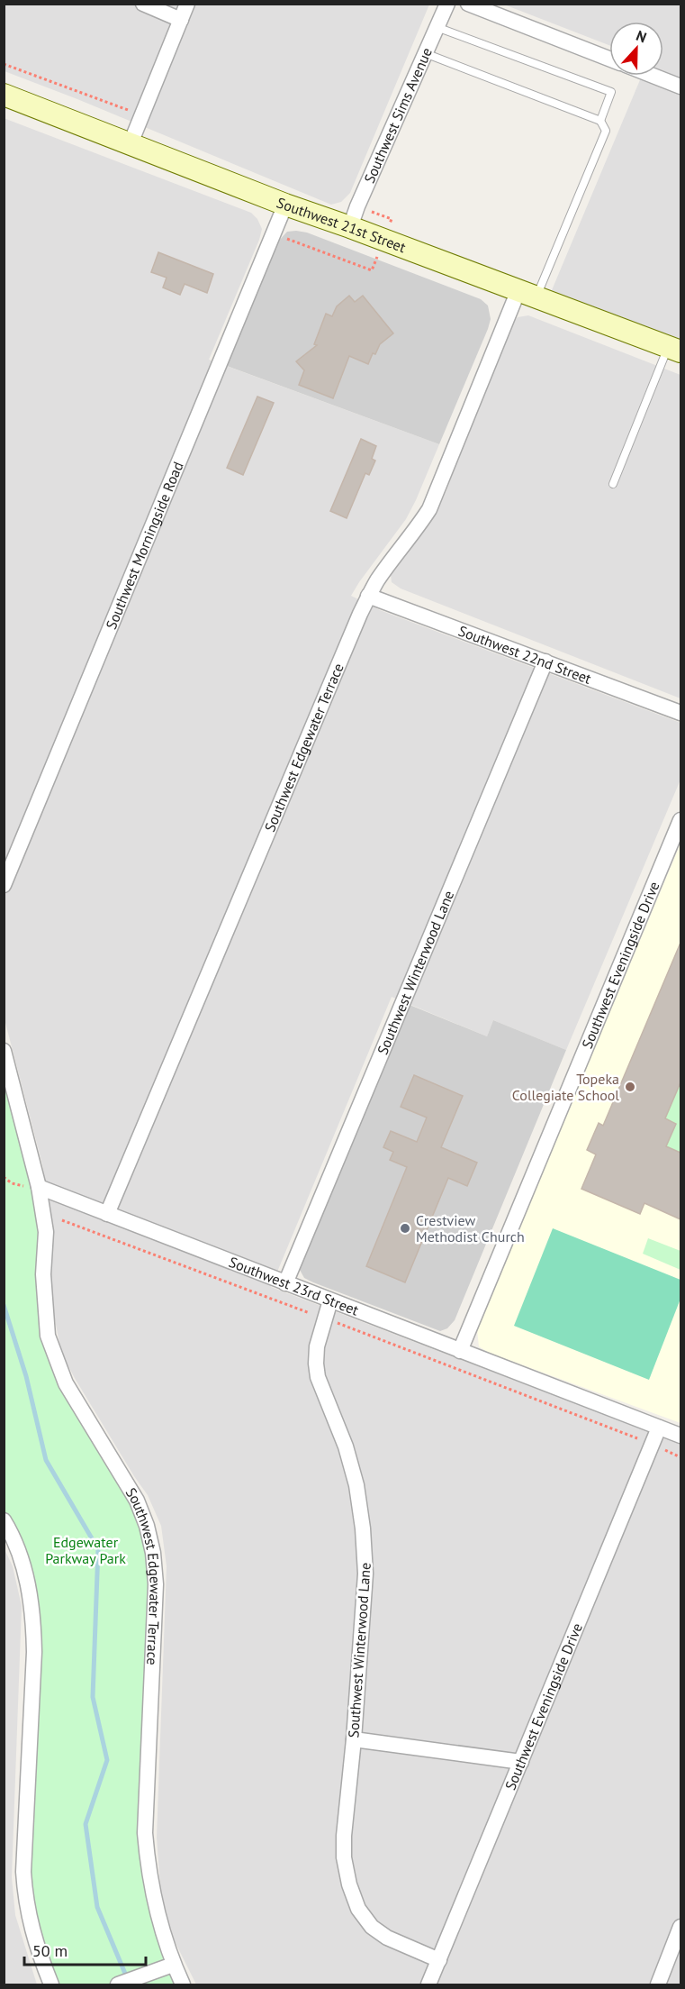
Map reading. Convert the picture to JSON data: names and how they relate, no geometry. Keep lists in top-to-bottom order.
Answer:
{
  "streets": {
    "main road": ["Southwest 21st Street"],
    "street": [
      "Southwest Sims Avenue",
      "Southwest Morningside Road",
      "Southwest 22nd Street",
      "Southwest Edgewater Terrace",
      "Southwest Eveningside Drive",
      "Southwest Winterwood Lane",
      "Southwest 23rd Street"
    ]
  },
  "crossings": [
    ["Southwest Sims Avenue", "Southwest 21st Street"],
    ["Southwest 21st Street", "Southwest Morningside Road"],
    ["Southwest 21st Street", "Southwest Edgewater Terrace"],
    ["Southwest 22nd Street", "Southwest Edgewater Terrace"],
    ["Southwest 22nd Street", "Southwest Winterwood Lane"],
    ["Southwest Edgewater Terrace", "Southwest 23rd Street"],
    ["Southwest Eveningside Drive", "Southwest Winterwood Lane"],
    ["Southwest Eveningside Drive", "Southwest 23rd Street"],
    ["Southwest Winterwood Lane", "Southwest 23rd Street"]
  ],
  "parks": ["Edgewater Parkway Park"],
  "places": ["Topeka Collegiate School", "Crestview Methodist Church"],
  "scale_bar": "50 m",
  "north": "top"
}
